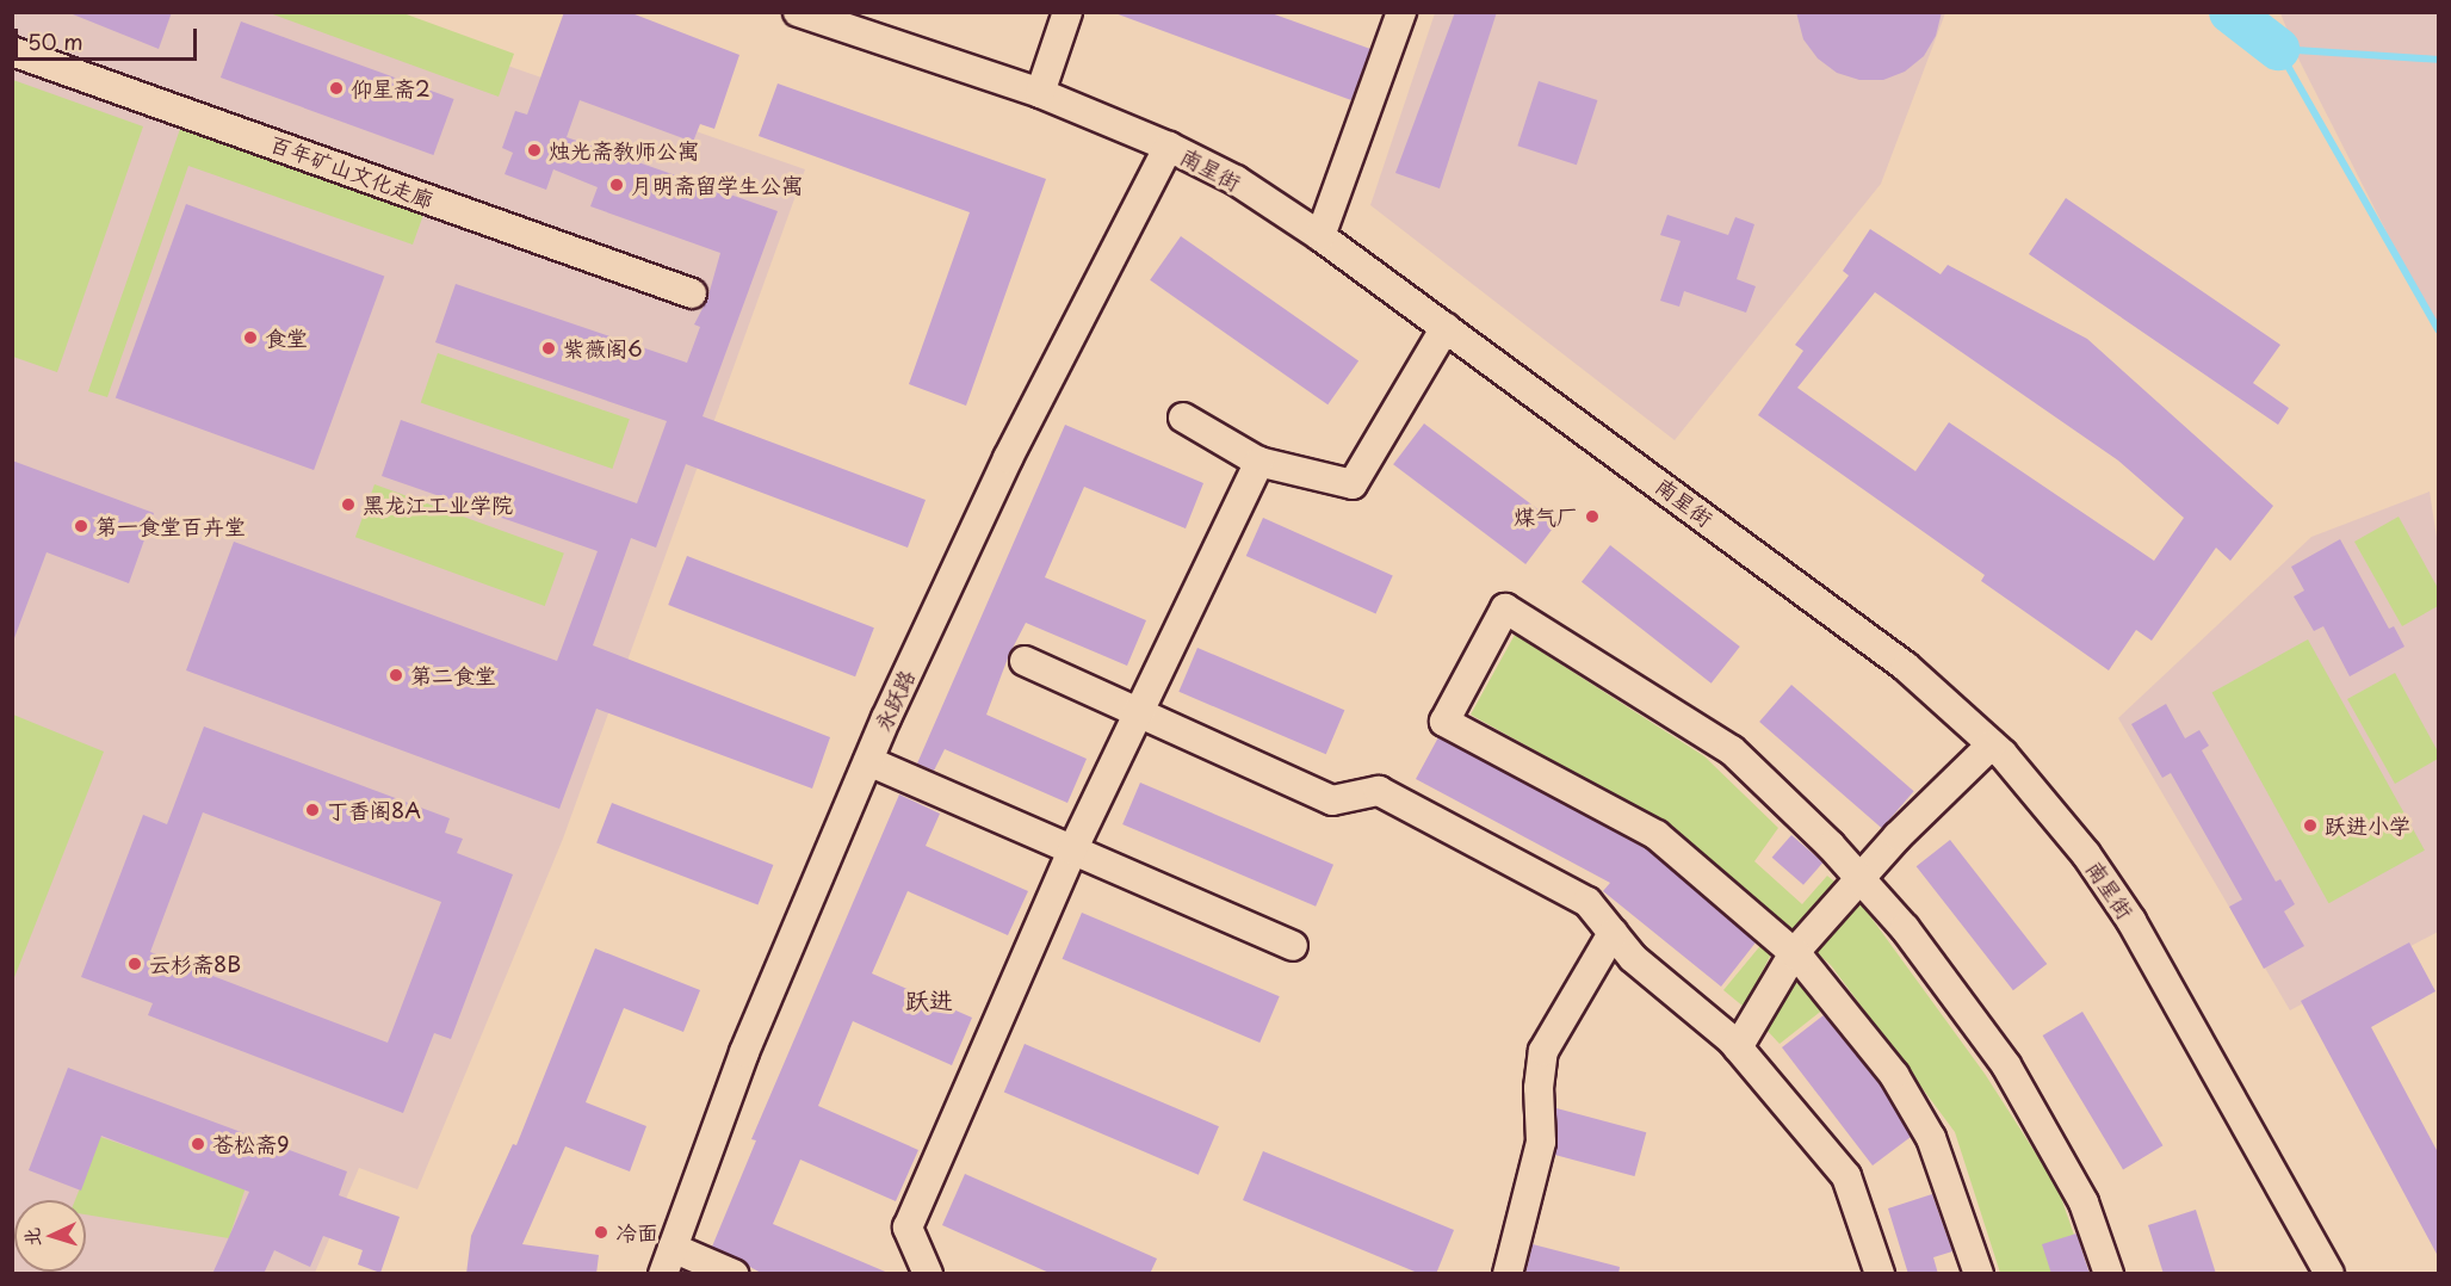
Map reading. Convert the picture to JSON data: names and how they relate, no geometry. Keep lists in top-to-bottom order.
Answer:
{
  "streets": {
    "street": ["南星街", "百年矿山文化走廊", "永跃路"]
  },
  "crossings": [
    ["南星街", "永跃路"]
  ],
  "districts": ["跃进"],
  "places": [
    "仰星斋2",
    "烛光斋教师公寓",
    "月明斋留学生公寓",
    "食堂",
    "紫薇阁6",
    "黑龙江工业学院",
    "煤气厂",
    "第一食堂百卉堂",
    "第二食堂",
    "丁香阁8A",
    "跃进小学",
    "云杉斋8B",
    "苍松斋9",
    "冷面"
  ],
  "scale_bar": "50 m",
  "north": "left"
}
